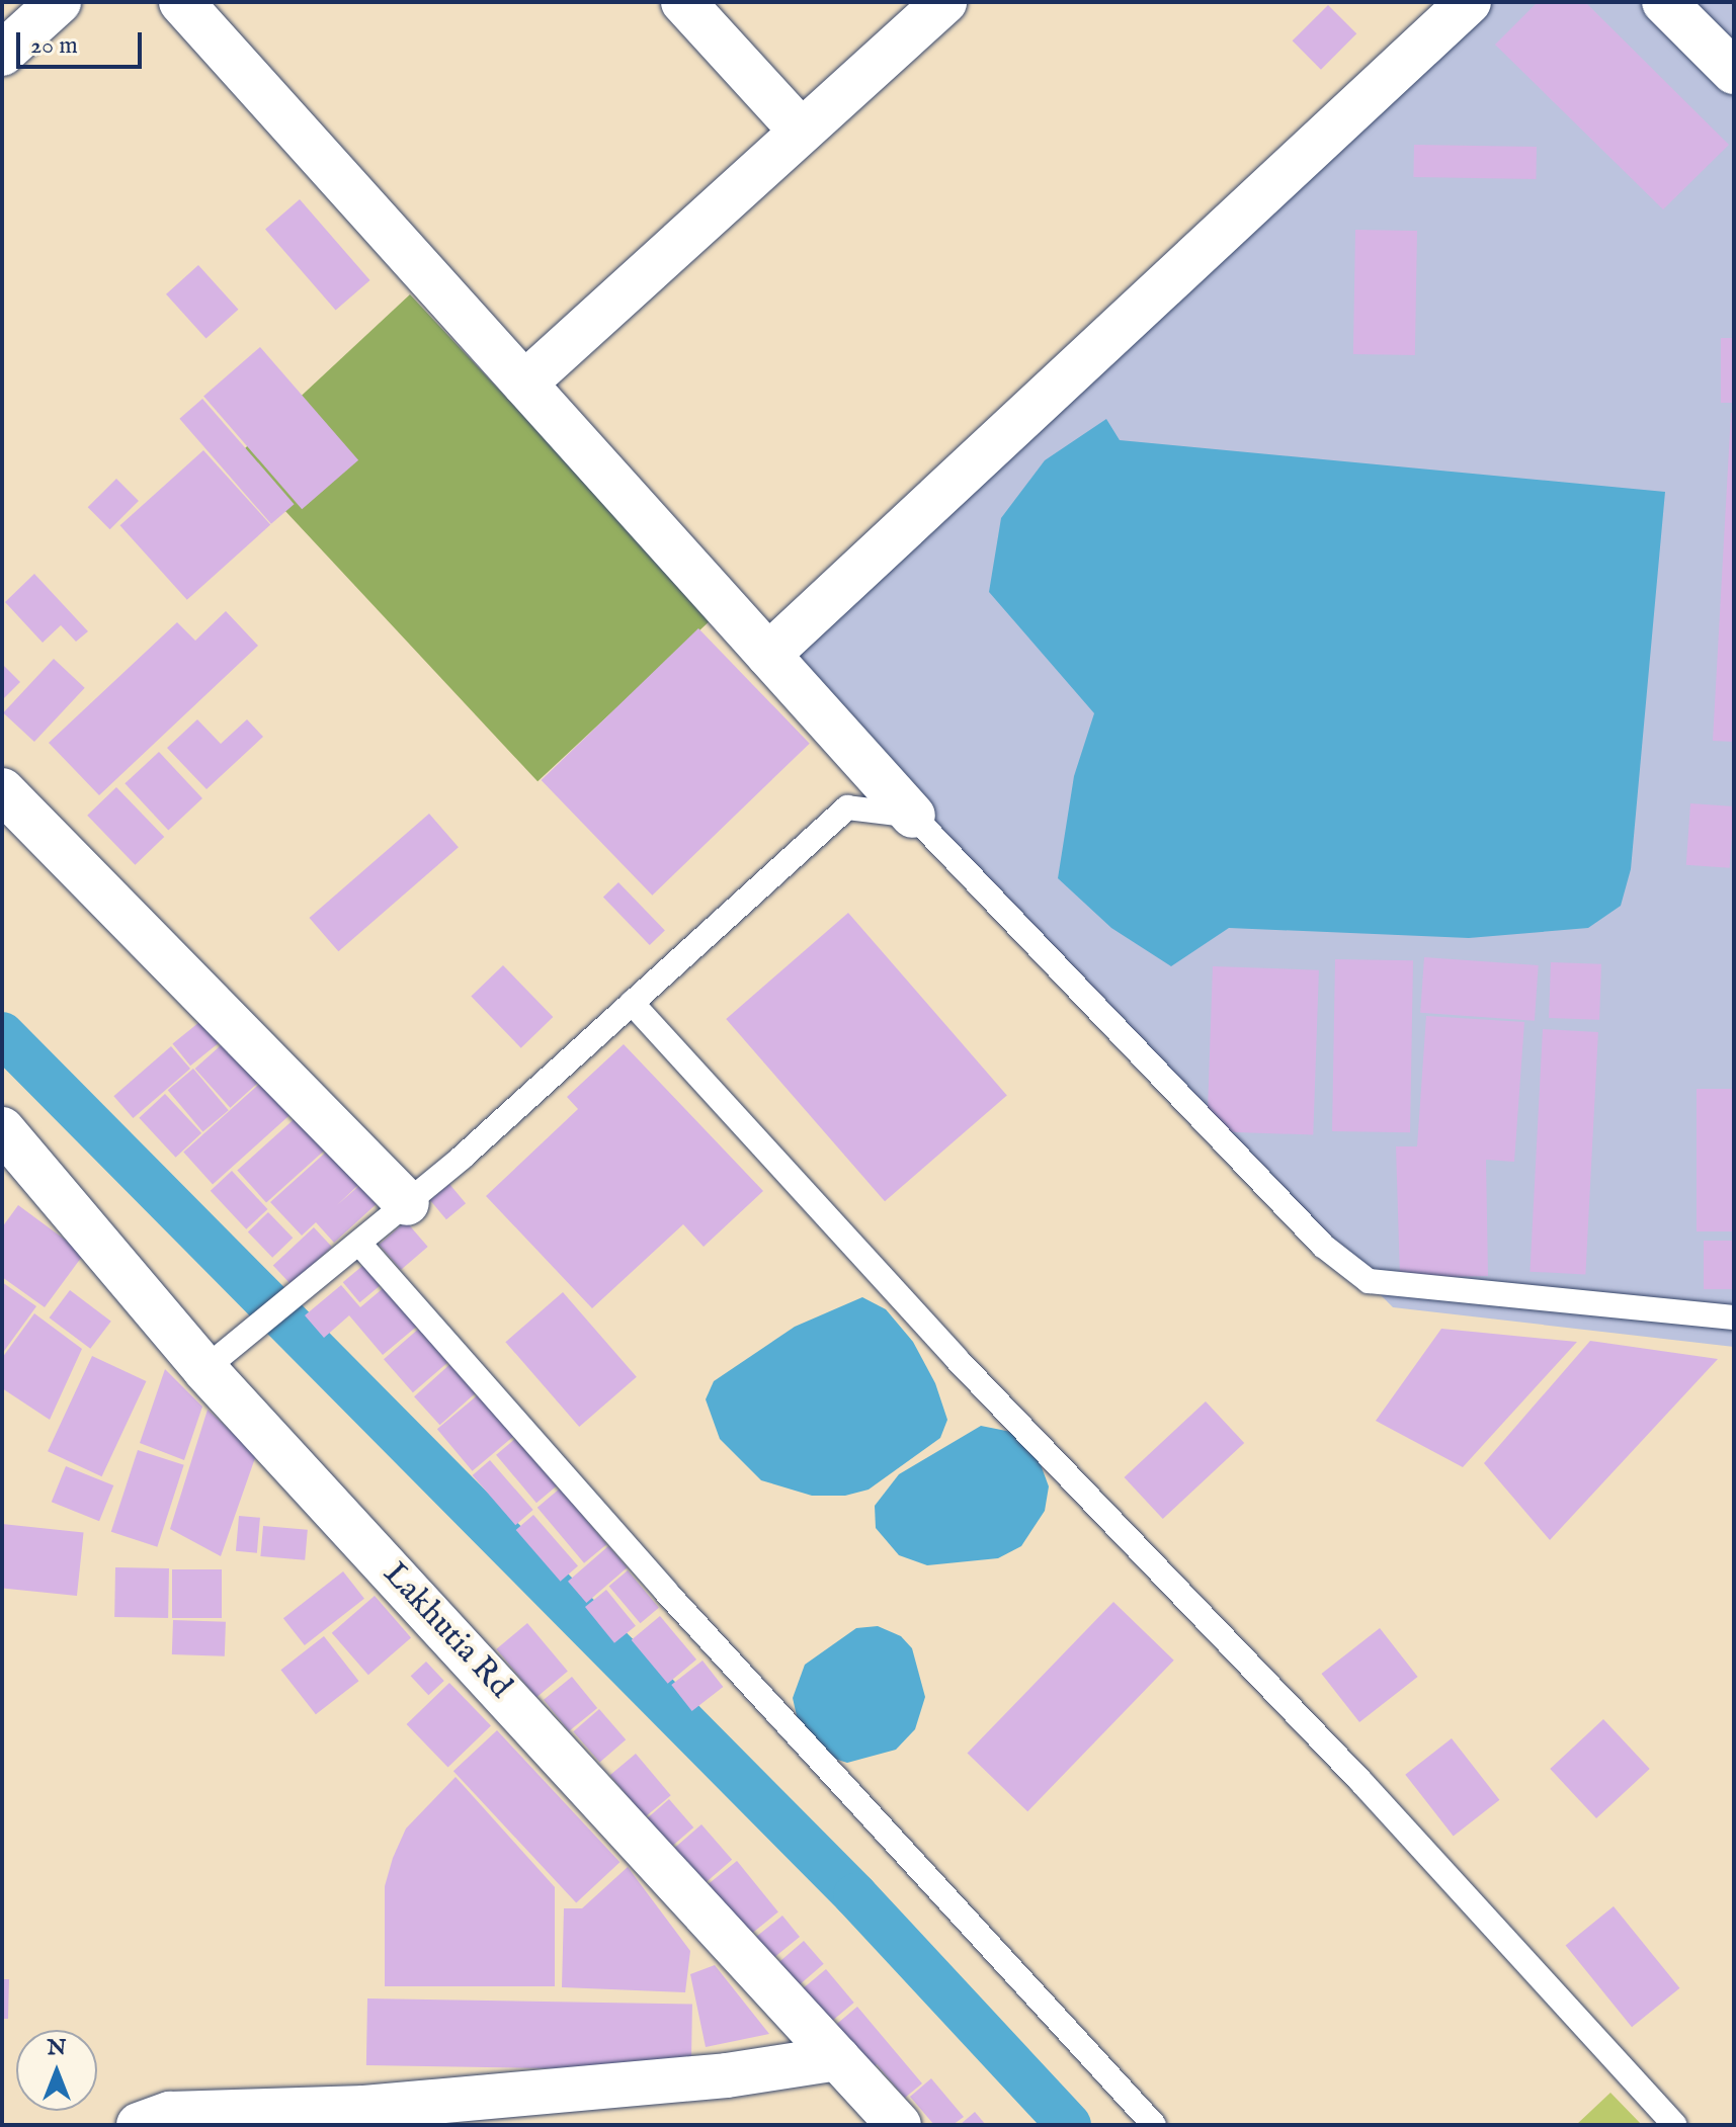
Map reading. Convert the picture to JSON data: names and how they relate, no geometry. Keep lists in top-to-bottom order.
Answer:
{
  "streets": {
    "street": ["Lakhutia Rd"]
  },
  "scale_bar": "20 m",
  "north": "top"
}
